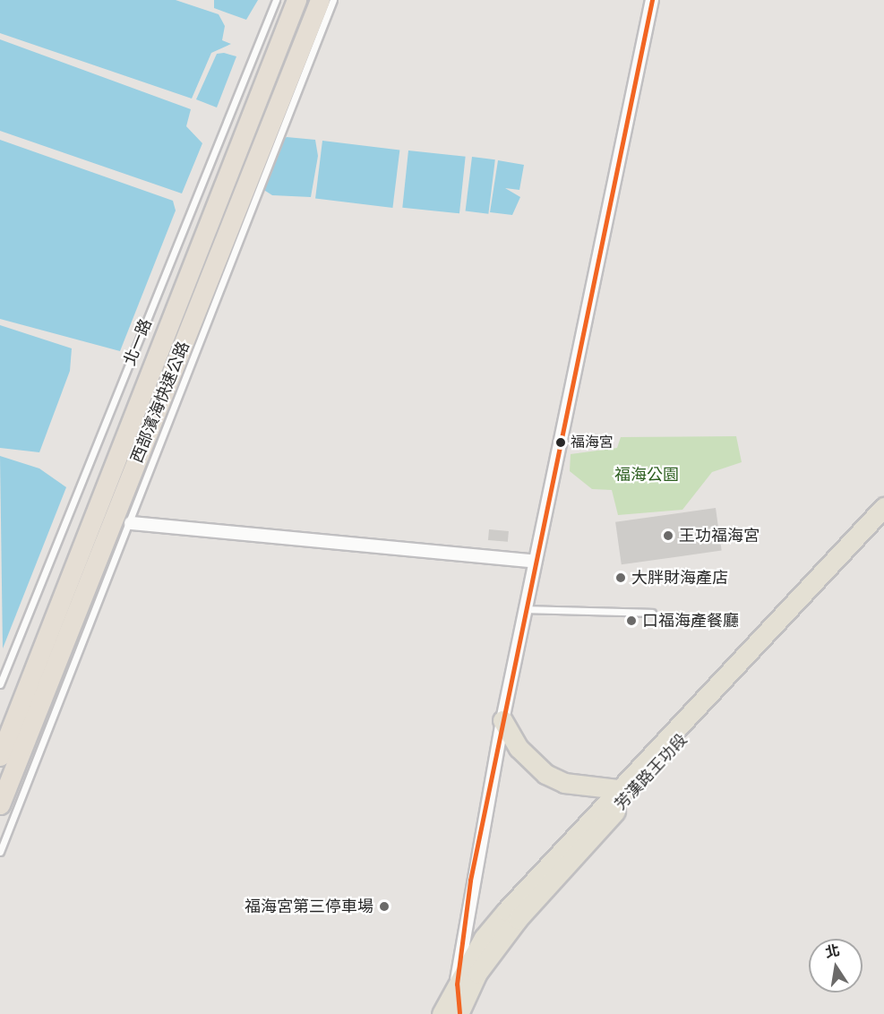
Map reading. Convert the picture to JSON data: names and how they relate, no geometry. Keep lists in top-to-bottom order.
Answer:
{
  "streets": {
    "highway": ["西部濱海快速公路"],
    "main road": ["芳漢路王功段"],
    "lane": ["北一路"]
  },
  "parks": ["福海公園"],
  "places": [
    "福海宮",
    "王功福海宮",
    "大胖財海產店",
    "口福海產餐廳",
    "福海宮第三停車場"
  ],
  "north": "top"
}
